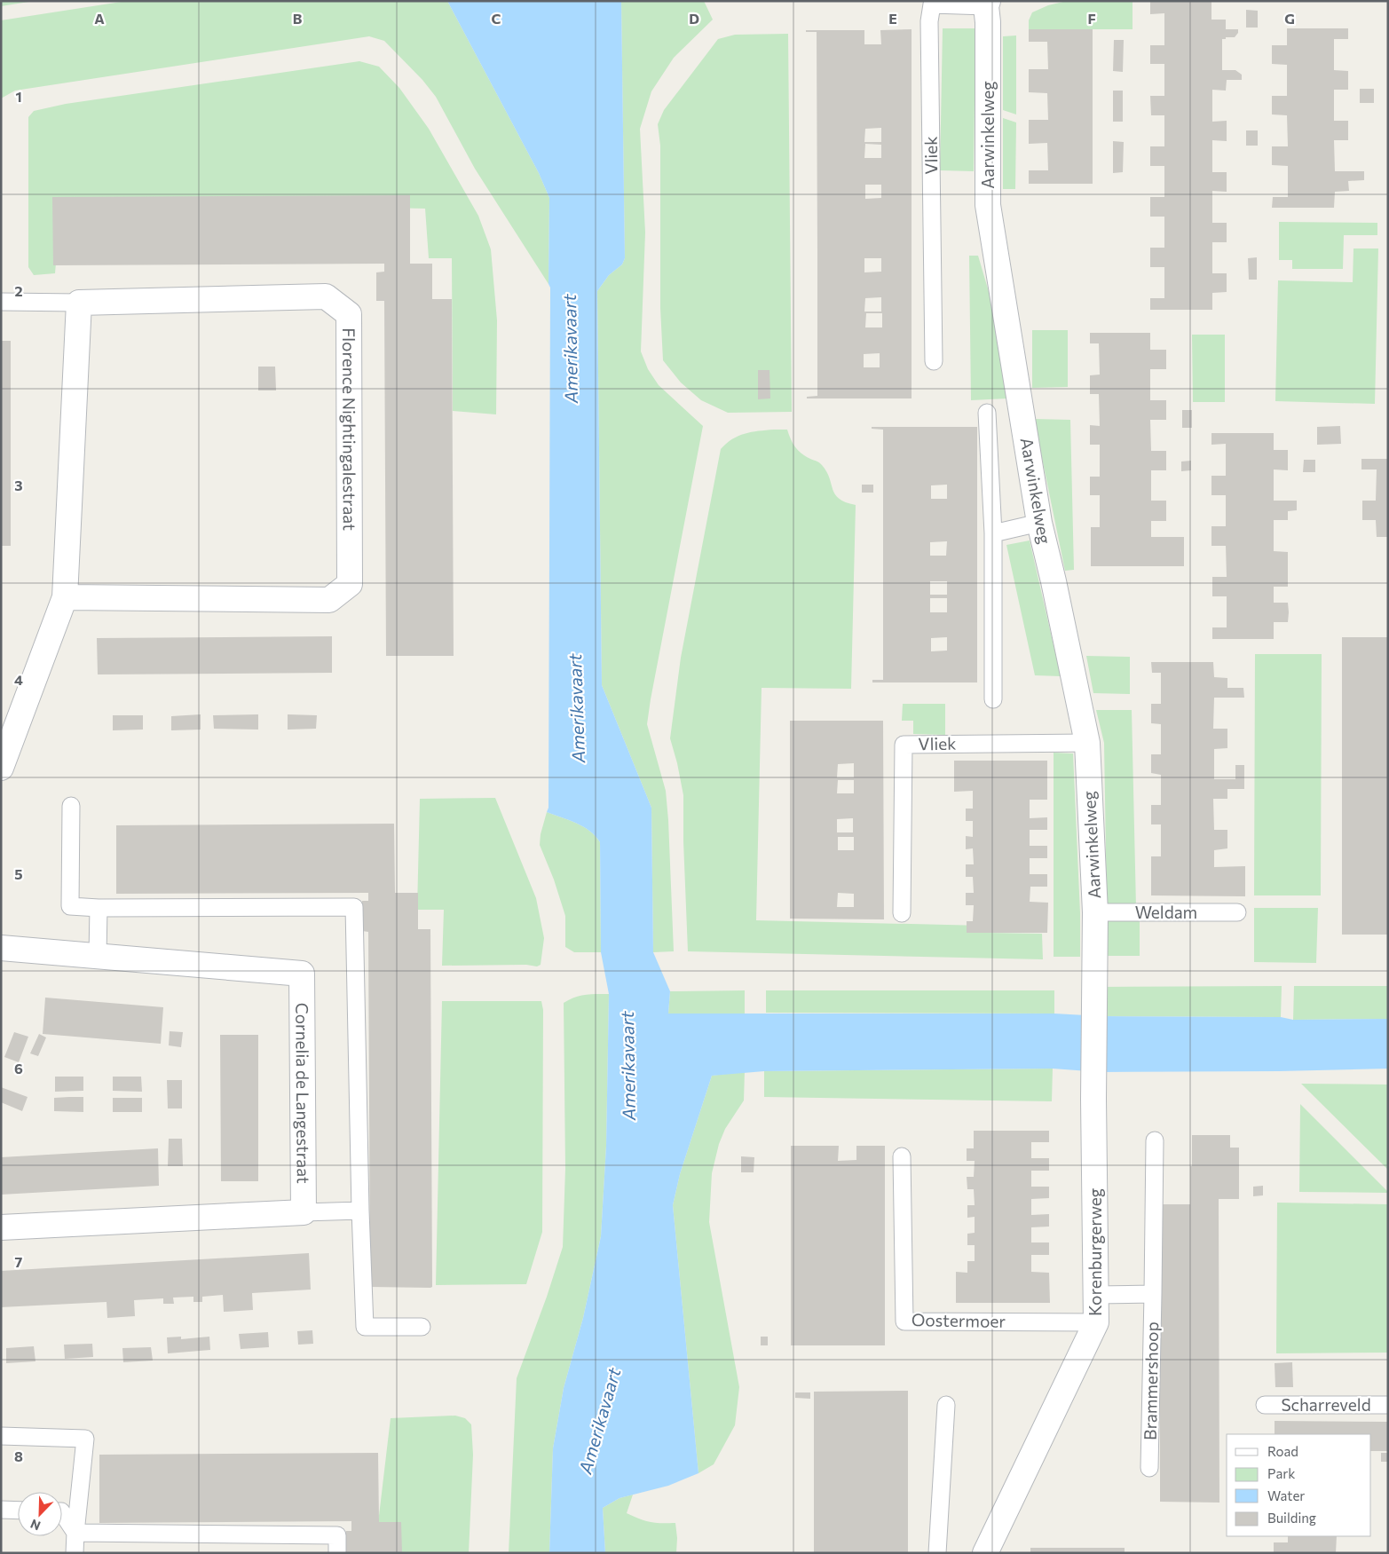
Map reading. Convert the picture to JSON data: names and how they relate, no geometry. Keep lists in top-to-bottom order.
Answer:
{
  "streets": {
    "street": [
      "Aarwinkelweg",
      "Florence Nightingalestraat",
      "Cornelia de Langestraat",
      "Korenburgerweg"
    ],
    "lane": [
      "Vliek",
      "Weldam",
      "Oostermoer",
      "Brammershoop",
      "Scharreveld"
    ]
  },
  "crossings": [
    ["Aarwinkelweg", "Vliek"],
    ["Aarwinkelweg", "Weldam"],
    ["Aarwinkelweg", "Korenburgerweg"],
    ["Korenburgerweg", "Oostermoer"]
  ],
  "water": ["Amerikavaart"],
  "legend": [
    "Road",
    "Park",
    "Water",
    "Building"
  ],
  "north": "bottom left",
  "grid": {
    "columns": [
      "A",
      "B",
      "C",
      "D",
      "E",
      "F",
      "G"
    ],
    "rows": [
      "1",
      "2",
      "3",
      "4",
      "5",
      "6",
      "7",
      "8"
    ]
  }
}
